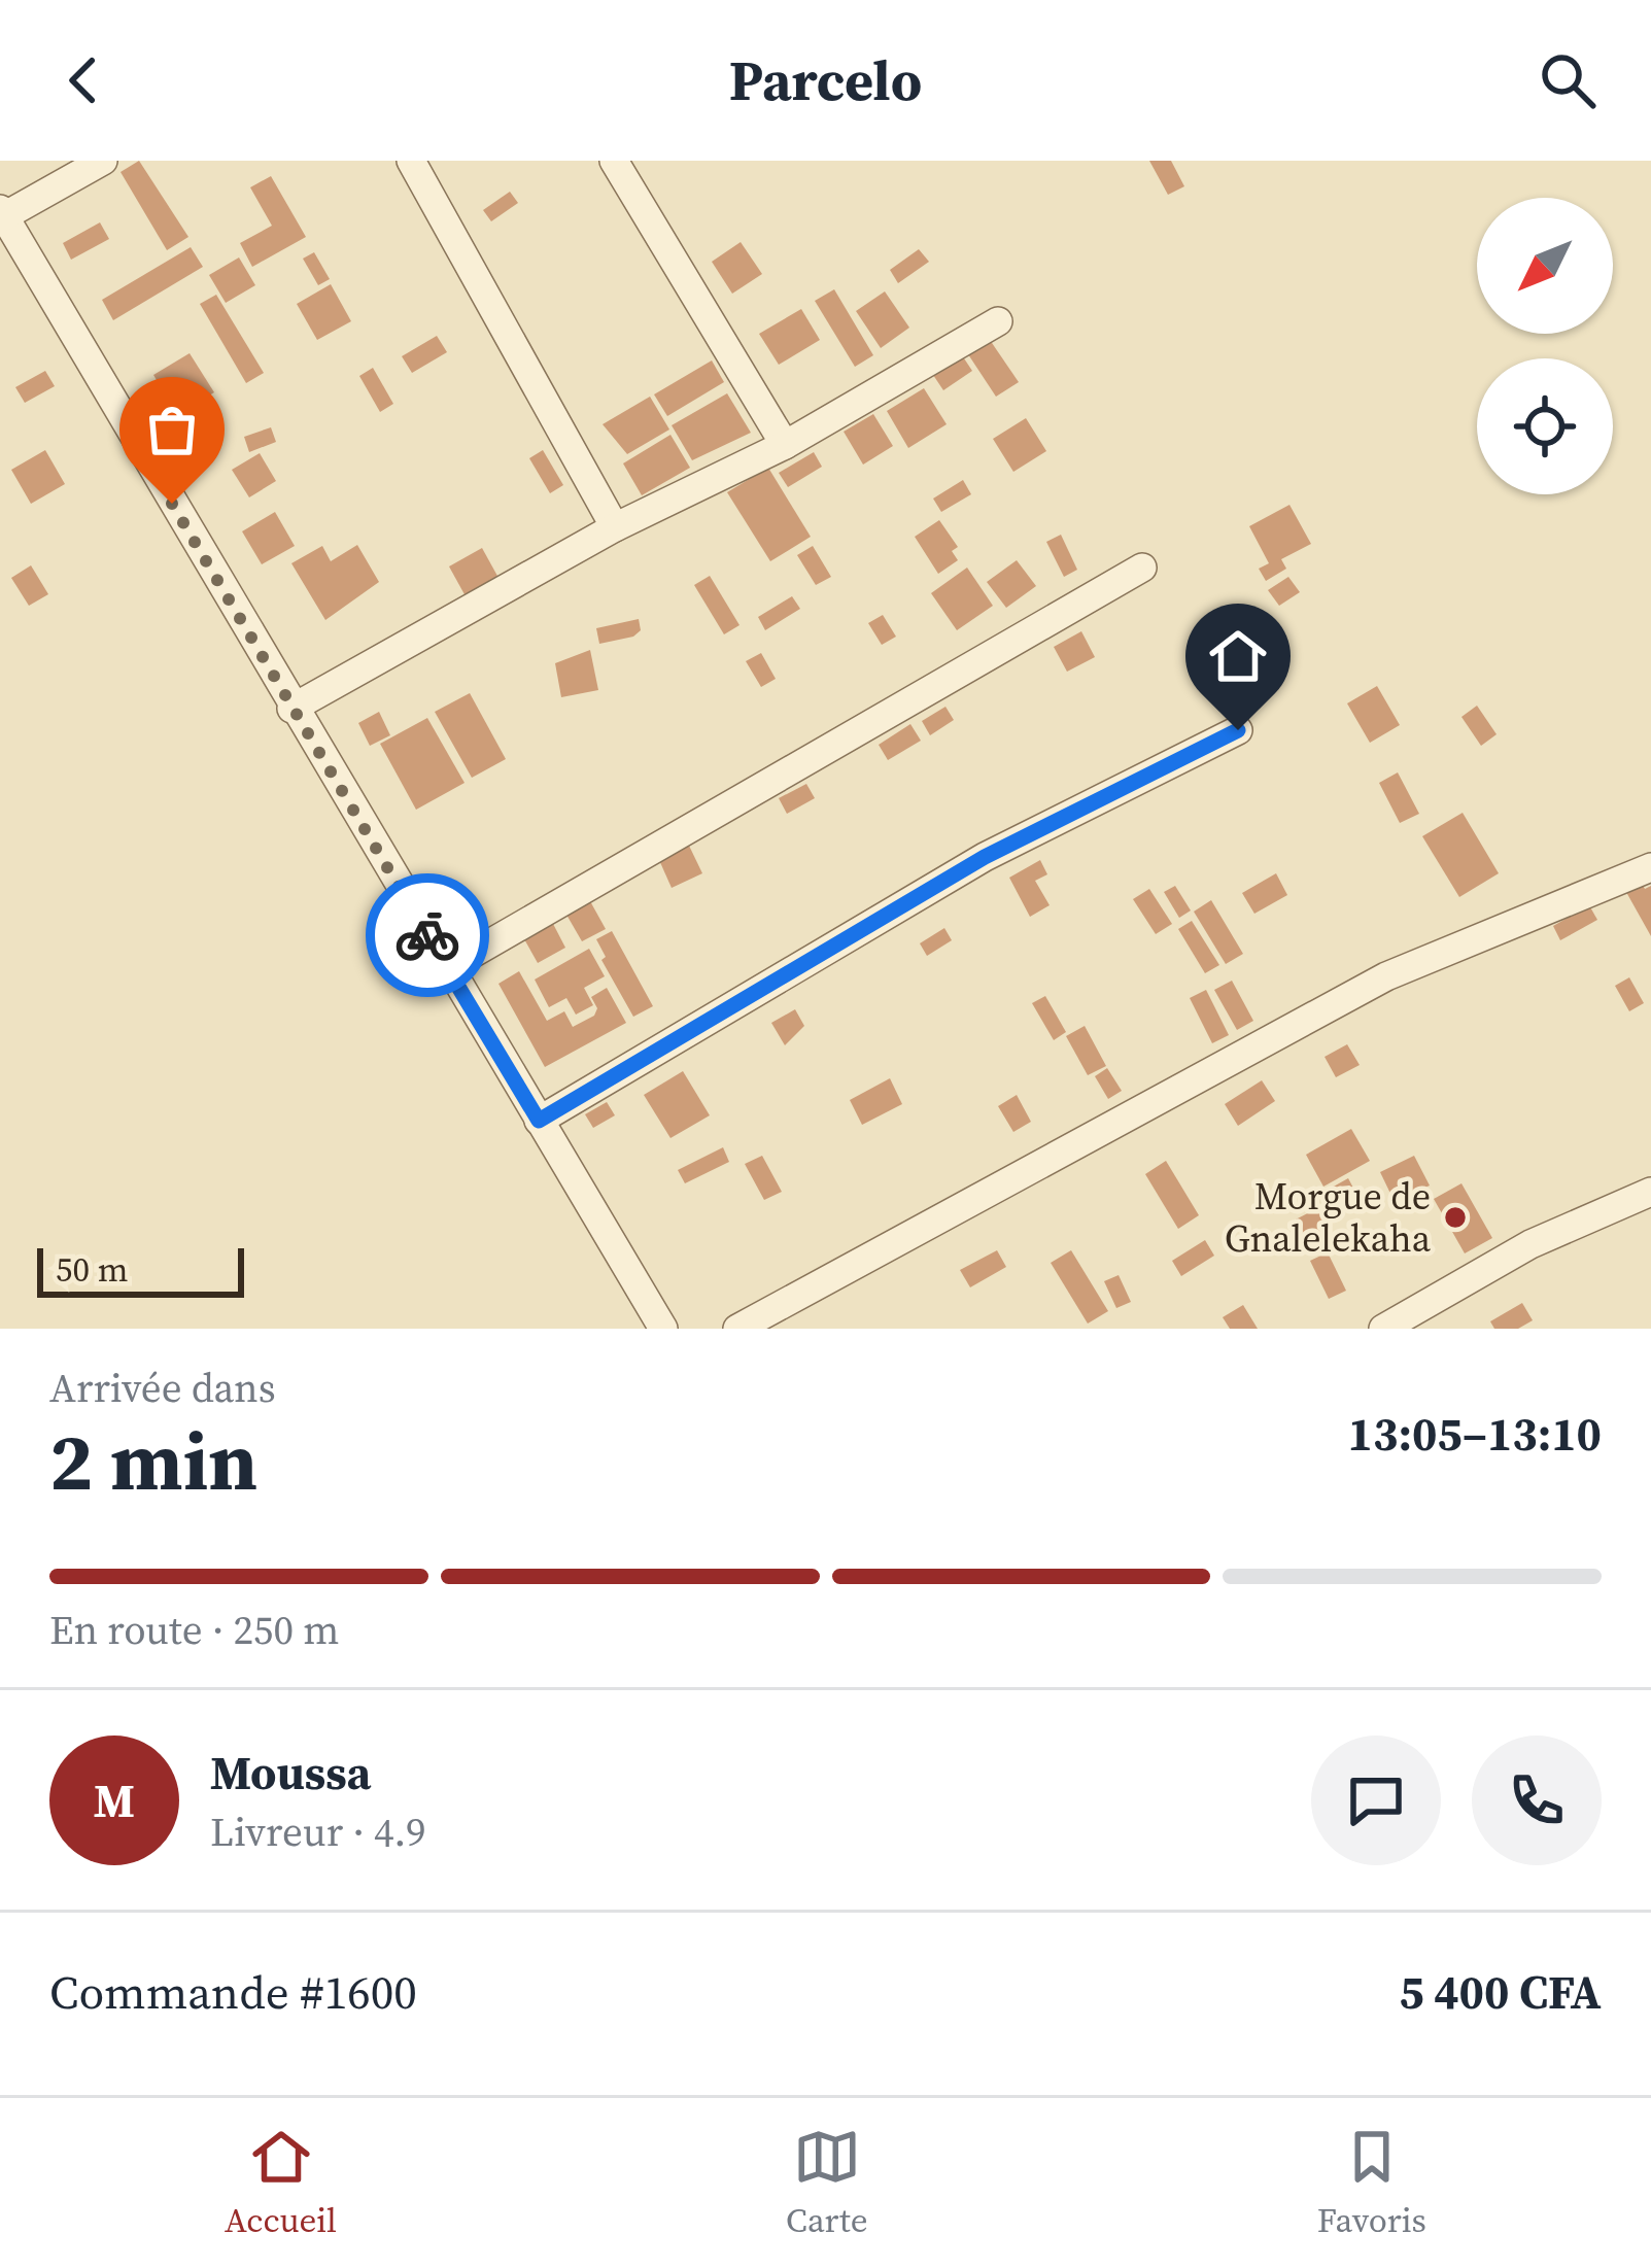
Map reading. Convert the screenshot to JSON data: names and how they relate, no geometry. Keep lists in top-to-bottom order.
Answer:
{
  "places": ["Morgue de Gnalelekaha"],
  "scale_bar": "50 m",
  "north": "bottom left",
  "page": {
    "header": "Parcelo",
    "scale": "50 m",
    "heading": ["2 min", "Arrivée dans", "13:05–13:10"],
    "panel": [
      "Moussa",
      "Livreur · 4.9",
      "Commande #1600",
      "5 400 CFA"
    ],
    "bar": "En route · 250 m",
    "round": "M",
    "tabs": ["Accueil", "Carte", "Favoris"]
  }
}
